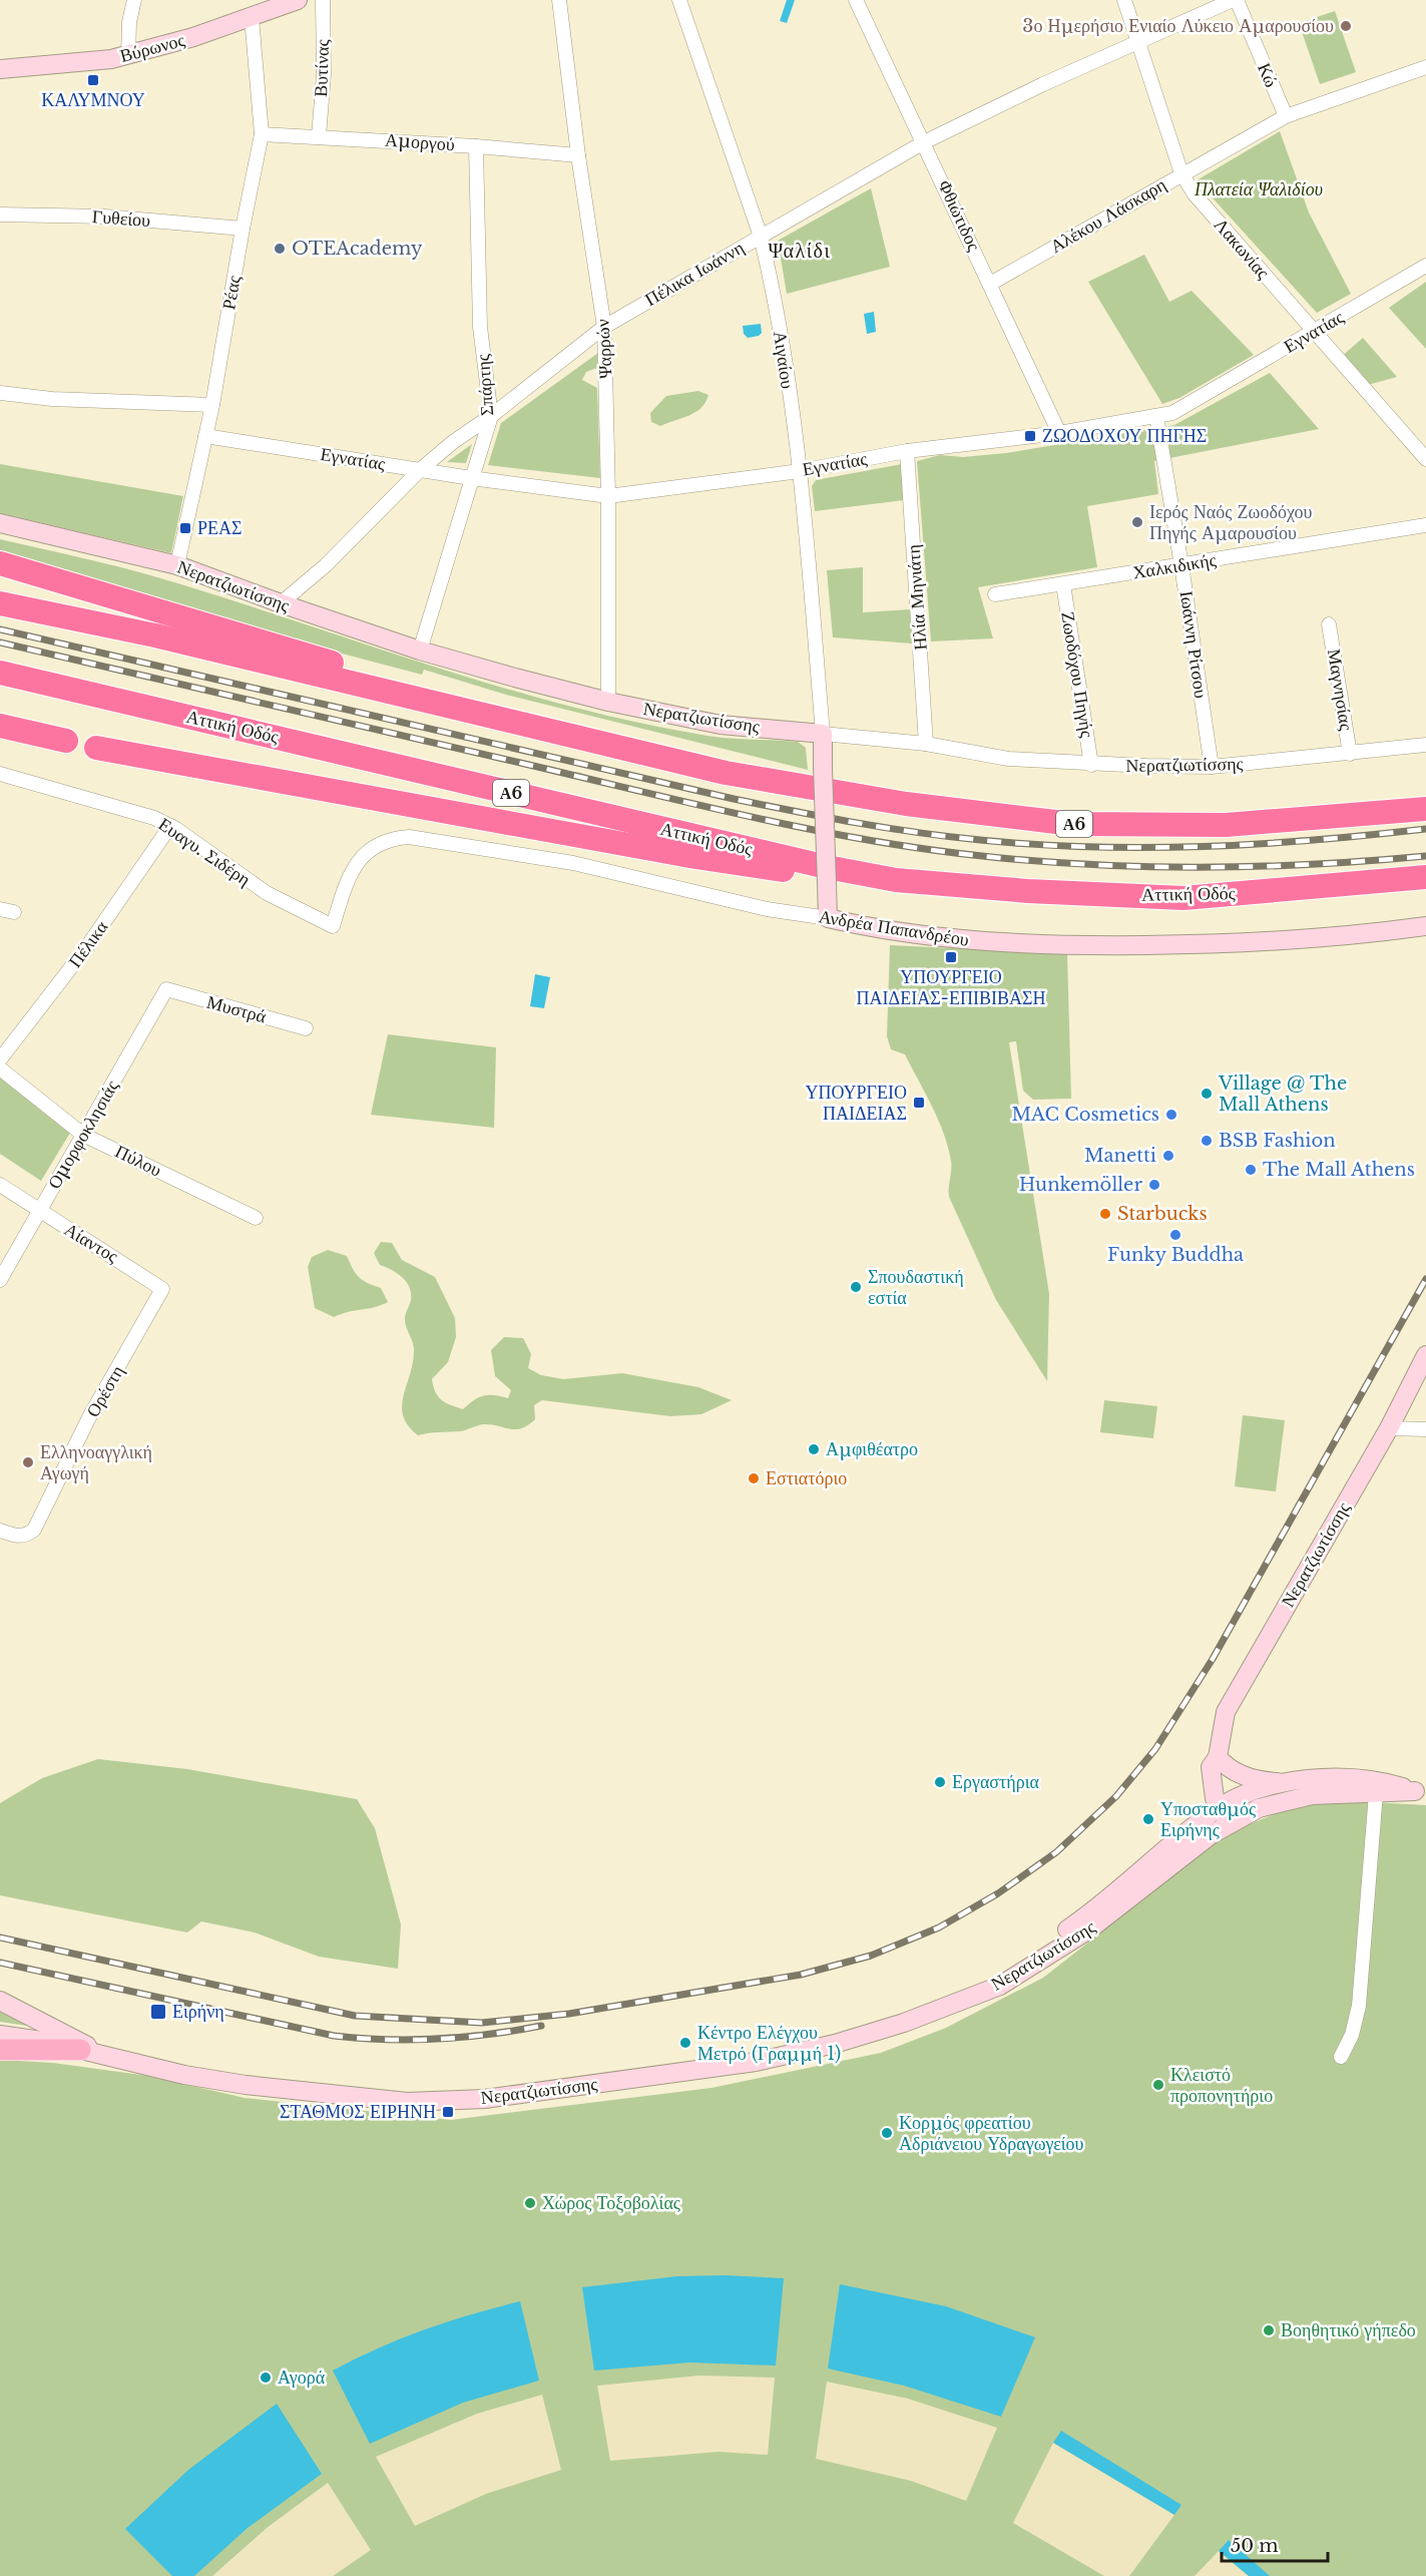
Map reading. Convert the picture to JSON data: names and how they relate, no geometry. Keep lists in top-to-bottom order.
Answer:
{
  "streets": {
    "highway": ["Αττική Οδός", "Α6"],
    "street": [
      "Βύρωνος",
      "Βυτίνας",
      "Κώ",
      "Αμοργού",
      "Φθιώτιδος",
      "Αλέκου Λάσκαρη",
      "Γυθείου",
      "Λακωνίας",
      "Πέλικα Ιωάννη",
      "Ρέας",
      "Εγνατίας",
      "Ψαρρών",
      "Αιγαίου",
      "Σπάρτης",
      "Χαλκιδικής",
      "Νερατζιωτίσσης",
      "Ηλία Μηνιάτη",
      "Ιωάννη Ρίτσου",
      "Ζωοδόχου Πηγής",
      "Μαγνησίας",
      "Ευαγυ. Σιδέρη",
      "Ανδρέα Παπανδρέου",
      "Πέλικα",
      "Μυστρά",
      "Ομορφοκλησιάς",
      "Πύλου",
      "Αίαντος",
      "Ορέστη"
    ]
  },
  "crossings": [
    ["Βύρωνος", "Ρέας"],
    ["Βυτίνας", "Αμοργού"],
    ["Κώ", "Αλέκου Λάσκαρη"],
    ["Κώ", "Πέλικα Ιωάννη"],
    ["Αμοργού", "Ρέας"],
    ["Αμοργού", "Ψαρρών"],
    ["Αμοργού", "Σπάρτης"],
    ["Φθιώτιδος", "Αλέκου Λάσκαρη"],
    ["Φθιώτιδος", "Πέλικα Ιωάννη"],
    ["Φθιώτιδος", "Εγνατίας"],
    ["Αλέκου Λάσκαρη", "Λακωνίας"],
    ["Γυθείου", "Ρέας"],
    ["Λακωνίας", "Πέλικα Ιωάννη"],
    ["Λακωνίας", "Εγνατίας"],
    ["Πέλικα Ιωάννη", "Εγνατίας"],
    ["Πέλικα Ιωάννη", "Ψαρρών"],
    ["Πέλικα Ιωάννη", "Αιγαίου"],
    ["Πέλικα Ιωάννη", "Σπάρτης"],
    ["Πέλικα Ιωάννη", "Νερατζιωτίσσης"],
    ["Ρέας", "Εγνατίας"],
    ["Ρέας", "Νερατζιωτίσσης"],
    ["Εγνατίας", "Ψαρρών"],
    ["Εγνατίας", "Αιγαίου"],
    ["Εγνατίας", "Σπάρτης"],
    ["Εγνατίας", "Ηλία Μηνιάτη"],
    ["Εγνατίας", "Ιωάννη Ρίτσου"],
    ["Ψαρρών", "Νερατζιωτίσσης"],
    ["Αιγαίου", "Νερατζιωτίσσης"],
    ["Σπάρτης", "Νερατζιωτίσσης"],
    ["Χαλκιδικής", "Ιωάννη Ρίτσου"],
    ["Χαλκιδικής", "Ζωοδόχου Πηγής"],
    ["Νερατζιωτίσσης", "Ηλία Μηνιάτη"],
    ["Νερατζιωτίσσης", "Ιωάννη Ρίτσου"],
    ["Νερατζιωτίσσης", "Ζωοδόχου Πηγής"],
    ["Νερατζιωτίσσης", "Μαγνησίας"],
    ["Ευαγυ. Σιδέρη", "Ανδρέα Παπανδρέου"],
    ["Ευαγυ. Σιδέρη", "Πέλικα"],
    ["Μυστρά", "Ομορφοκλησιάς"],
    ["Ομορφοκλησιάς", "Πύλου"],
    ["Ομορφοκλησιάς", "Αίαντος"],
    ["Αίαντος", "Ορέστη"]
  ],
  "districts": ["Ψαλίδι"],
  "parks": ["Πλατεία Ψαλιδίου"],
  "places": {
    "other": [
      "3ο Ημερήσιο Ενιαίο Λύκειο Αμαρουσίου",
      "OTEAcademy",
      "Ιερός Ναός Ζωοδόχου Πηγής Αμαρουσίου",
      "Village @ The Mall Athens",
      "MAC Cosmetics",
      "BSB Fashion",
      "Manetti",
      "The Mall Athens",
      "Hunkemöller",
      "Starbucks",
      "Funky Buddha",
      "Σπουδαστική εστία",
      "Αμφιθέατρο",
      "Ελληνοαγγλική Αγωγή",
      "Εστιατόριο",
      "Εργαστήρια",
      "Υποσταθμός Ειρήνης",
      "Κέντρο Ελέγχου Μετρό (Γραμμή 1)",
      "Κλειστό προπονητήριο",
      "Κορμός φρεατίου Αδριάνειου Υδραγωγείου",
      "Χώρος Τοξοβολίας",
      "Βοηθητικό γήπεδο",
      "Αγορά"
    ],
    "transit": [
      "ΚΑΛΥΜΝΟΥ",
      "ΖΩΟΔΟΧΟΥ ΠΗΓΗΣ",
      "ΡΕΑΣ",
      "ΥΠΟΥΡΓΕΙΟ ΠΑΙΔΕΙΑΣ-ΕΠΙΒΙΒΑΣΗ",
      "ΥΠΟΥΡΓΕΙΟ ΠΑΙΔΕΙΑΣ",
      "Ειρήνη",
      "ΣΤΑΘΜΟΣ ΕΙΡΗΝΗ"
    ]
  },
  "scale_bar": "50 m"
}
